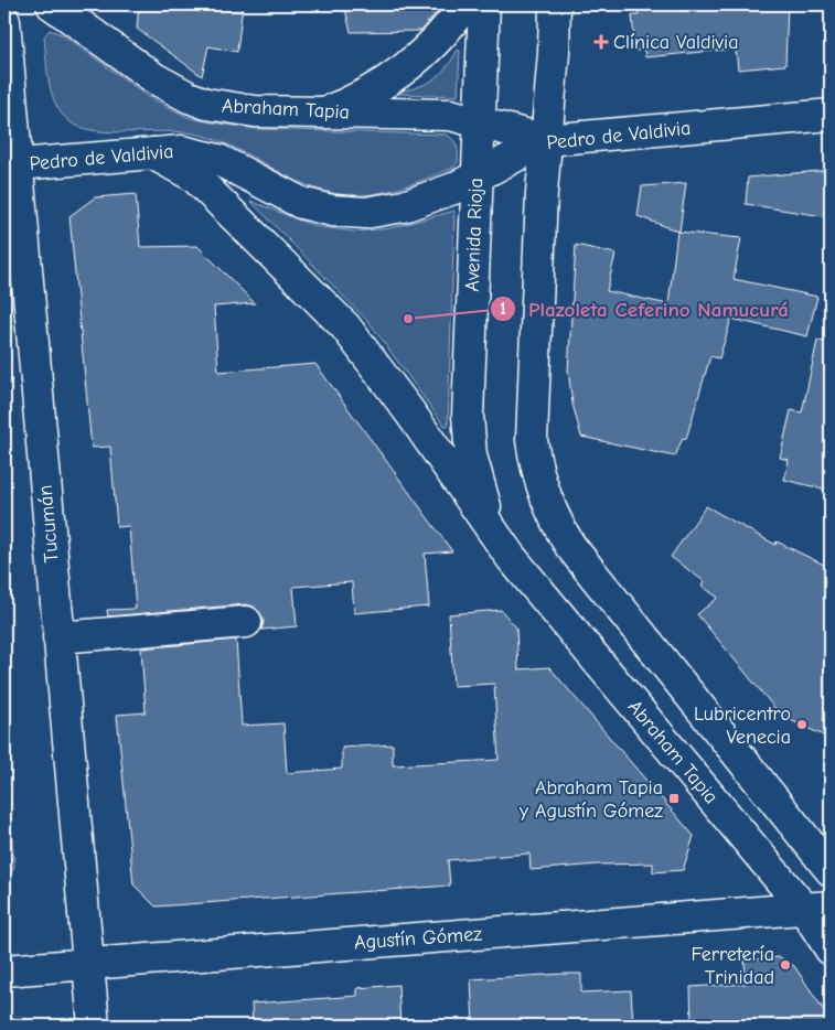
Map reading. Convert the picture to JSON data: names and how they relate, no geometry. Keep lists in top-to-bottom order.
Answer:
{
  "streets": {
    "street": [
      "Abraham Tapia",
      "Pedro de Valdivia",
      "Avenida Rioja",
      "Tucumán",
      "Agustín Gómez"
    ]
  },
  "crossings": [
    ["Abraham Tapia", "Pedro de Valdivia"],
    ["Abraham Tapia", "Avenida Rioja"],
    ["Abraham Tapia", "Agustín Gómez"],
    ["Pedro de Valdivia", "Avenida Rioja"],
    ["Pedro de Valdivia", "Tucumán"],
    ["Tucumán", "Agustín Gómez"]
  ],
  "places": {
    "health": ["Clínica Valdivia"],
    "other": ["Plazoleta Ceferino Namucurá", "Lubricentro Venecia", "Ferretería Trinidad"],
    "transit": ["Abraham Tapia y Agustín Gómez"]
  }
}
